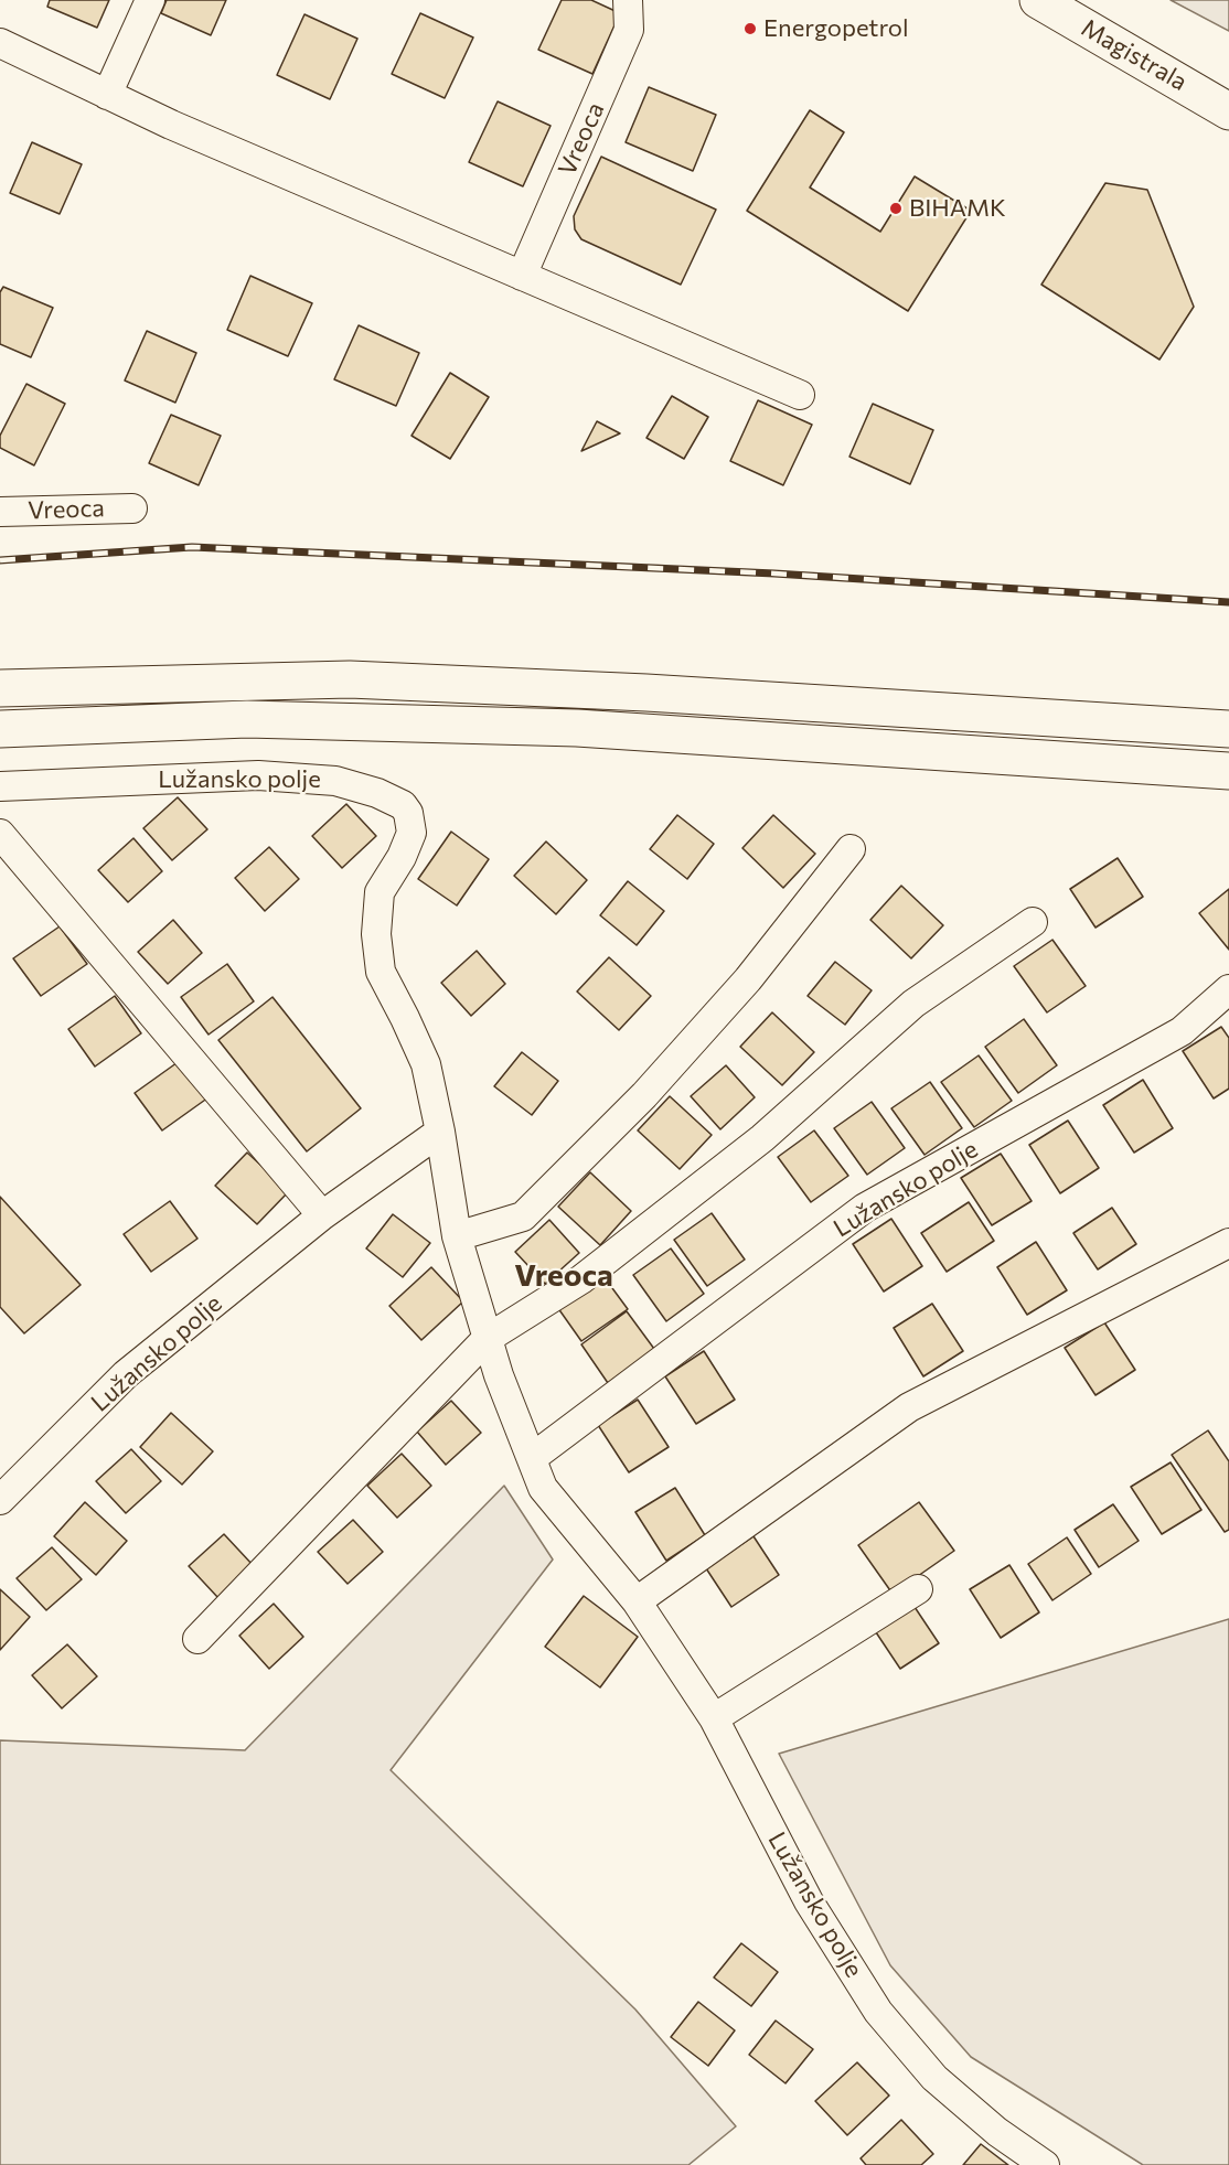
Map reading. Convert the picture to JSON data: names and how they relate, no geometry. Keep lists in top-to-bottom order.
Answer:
{
  "streets": {
    "main road": ["Magistrala"],
    "street": ["Vreoca", "Lužansko polje"]
  },
  "districts": ["Vreoca"],
  "places": ["Energopetrol", "BIHAMK"]
}
